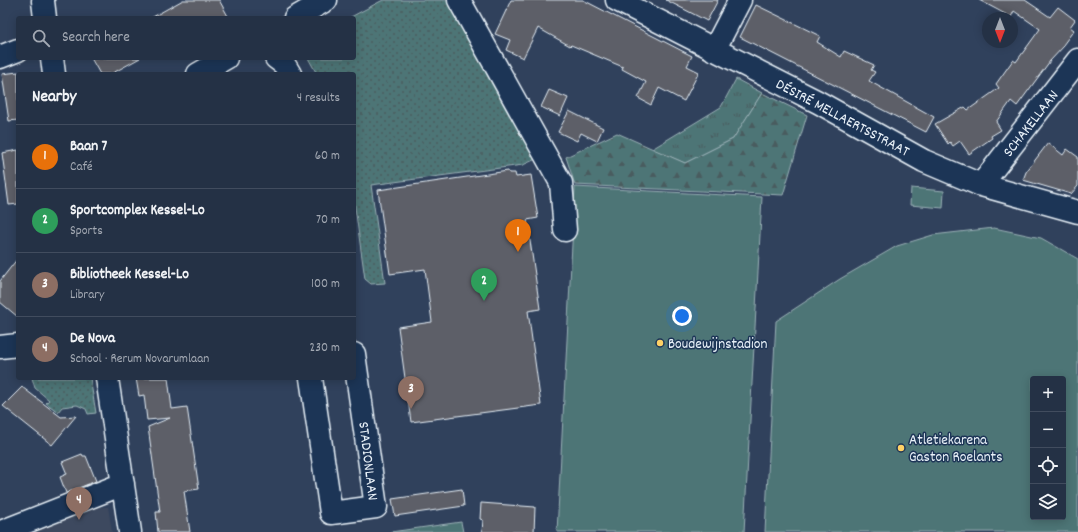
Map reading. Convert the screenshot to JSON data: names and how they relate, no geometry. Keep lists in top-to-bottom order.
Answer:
{
  "streets": {
    "street": ["DÉSIRÉ MELLAERTSSTRAAT", "SCHAKELLAAN", "STADIONLAAN"]
  },
  "crossings": [
    ["DÉSIRÉ MELLAERTSSTRAAT", "SCHAKELLAAN"]
  ],
  "places": ["Boudewijnstadion", "Atletiekarena Gaston Roelants"],
  "north": "bottom",
  "page": {
    "search": "Search here",
    "heading": ["Nearby", "4 results"],
    "list": [
      {
        "mark": "1",
        "name": "Baan 7",
        "note": "Café",
        "value": "60 m"
      },
      {
        "mark": "2",
        "name": "Sportcomplex Kessel-Lo",
        "note": "Sports",
        "value": "70 m"
      },
      {
        "mark": "3",
        "name": "Bibliotheek Kessel-Lo",
        "note": "Library",
        "value": "100 m"
      },
      {
        "mark": "4",
        "name": "De Nova",
        "note": "School · Rerum Novarumlaan",
        "value": "230 m"
      }
    ],
    "pins": [
      "1",
      "2",
      "3",
      "4"
    ],
    "map_buttons": ["+", "−"]
  }
}
